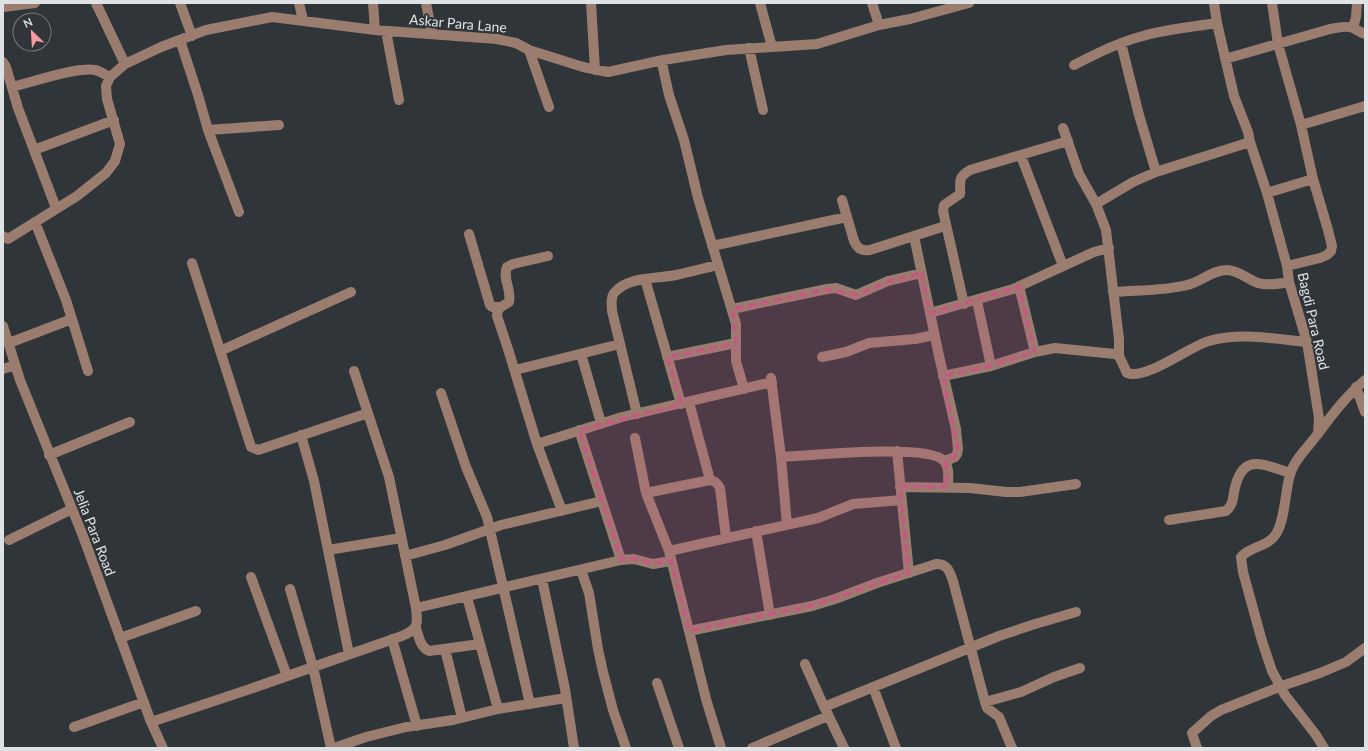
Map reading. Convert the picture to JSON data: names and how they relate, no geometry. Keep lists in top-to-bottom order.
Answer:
{
  "streets": {
    "street": ["Askar Para Lane", "Bagdi Para Road", "Jelia Para Road"]
  },
  "north": "top left"
}
